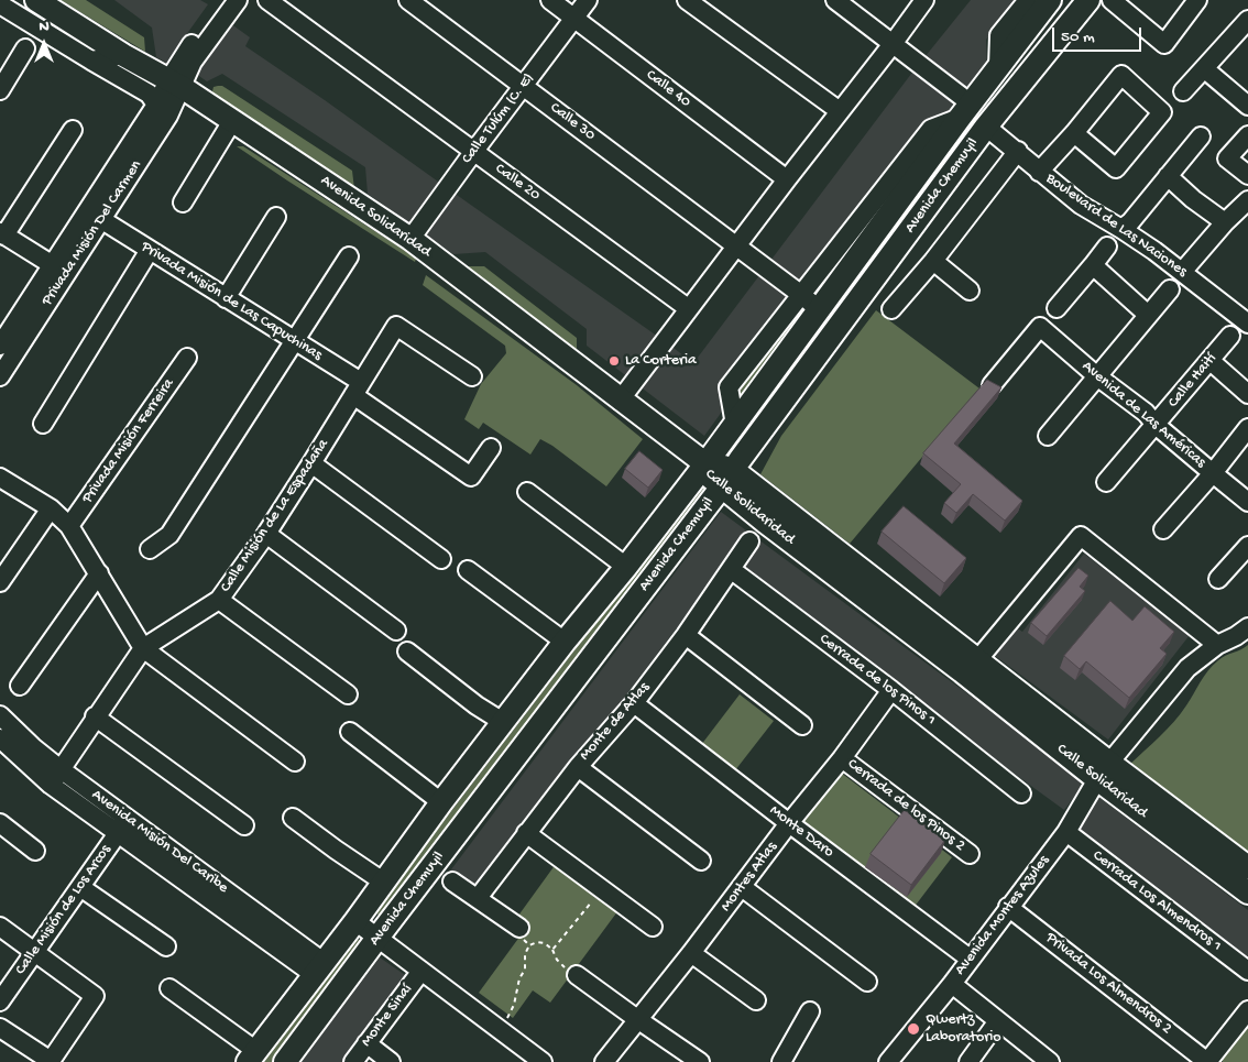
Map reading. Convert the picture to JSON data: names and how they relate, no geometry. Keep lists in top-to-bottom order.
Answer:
{
  "streets": {
    "main road": ["Avenida Chemuyil", "Avenida Solidaridad", "Calle Solidaridad"],
    "street": [
      "Calle 40",
      "Calle Tulúm (C. E)",
      "Calle 30",
      "Calle 20",
      "Boulevard de Las Naciones",
      "Privada Misión Del Carmen",
      "Privada Misión de Las Capuchinas",
      "Calle Haití",
      "Avenida de Las Américas",
      "Privada Misión Ferreira",
      "Calle Misión de La Espadaña",
      "Cerrada de los Pinos 1",
      "Monte de Atlas",
      "Cerrada de los Pinos 2",
      "Monte Daro",
      "Avenida Misión Del Caribe",
      "Montes Atlas",
      "Cerrada Los Almendros 1",
      "Calle Misión de Los Arcos",
      "Avenida Montes Azules",
      "Privada Los Almendros 2",
      "Monte Sinaí"
    ]
  },
  "crossings": [
    ["Calle 40", "Calle Tulúm (C. E)"],
    ["Calle Tulúm (C. E)", "Calle 30"],
    ["Calle Tulúm (C. E)", "Calle 20"],
    ["Calle Tulúm (C. E)", "Avenida Solidaridad"],
    ["Calle 30", "Avenida Chemuyil"],
    ["Avenida Chemuyil", "Avenida Solidaridad"],
    ["Avenida Chemuyil", "Boulevard de Las Naciones"],
    ["Avenida Chemuyil", "Calle Solidaridad"],
    ["Avenida Chemuyil", "Avenida Misión Del Caribe"],
    ["Avenida Solidaridad", "Privada Misión Del Carmen"],
    ["Avenida Solidaridad", "Calle Solidaridad"],
    ["Privada Misión Del Carmen", "Privada Misión de Las Capuchinas"],
    ["Privada Misión de Las Capuchinas", "Calle Misión de La Espadaña"],
    ["Calle Haití", "Avenida de Las Américas"],
    ["Calle Solidaridad", "Avenida Montes Azules"],
    ["Calle Misión de La Espadaña", "Avenida Misión Del Caribe"],
    ["Cerrada de los Pinos 1", "Monte de Atlas"],
    ["Cerrada de los Pinos 1", "Montes Atlas"],
    ["Monte de Atlas", "Monte Daro"],
    ["Cerrada de los Pinos 2", "Montes Atlas"],
    ["Monte Daro", "Montes Atlas"],
    ["Monte Daro", "Avenida Montes Azules"],
    ["Avenida Misión Del Caribe", "Calle Misión de Los Arcos"],
    ["Cerrada Los Almendros 1", "Avenida Montes Azules"],
    ["Avenida Montes Azules", "Privada Los Almendros 2"]
  ],
  "places": ["La Corteria", "Qwertz Laboratorio"],
  "scale_bar": "50 m",
  "north": "top"
}
